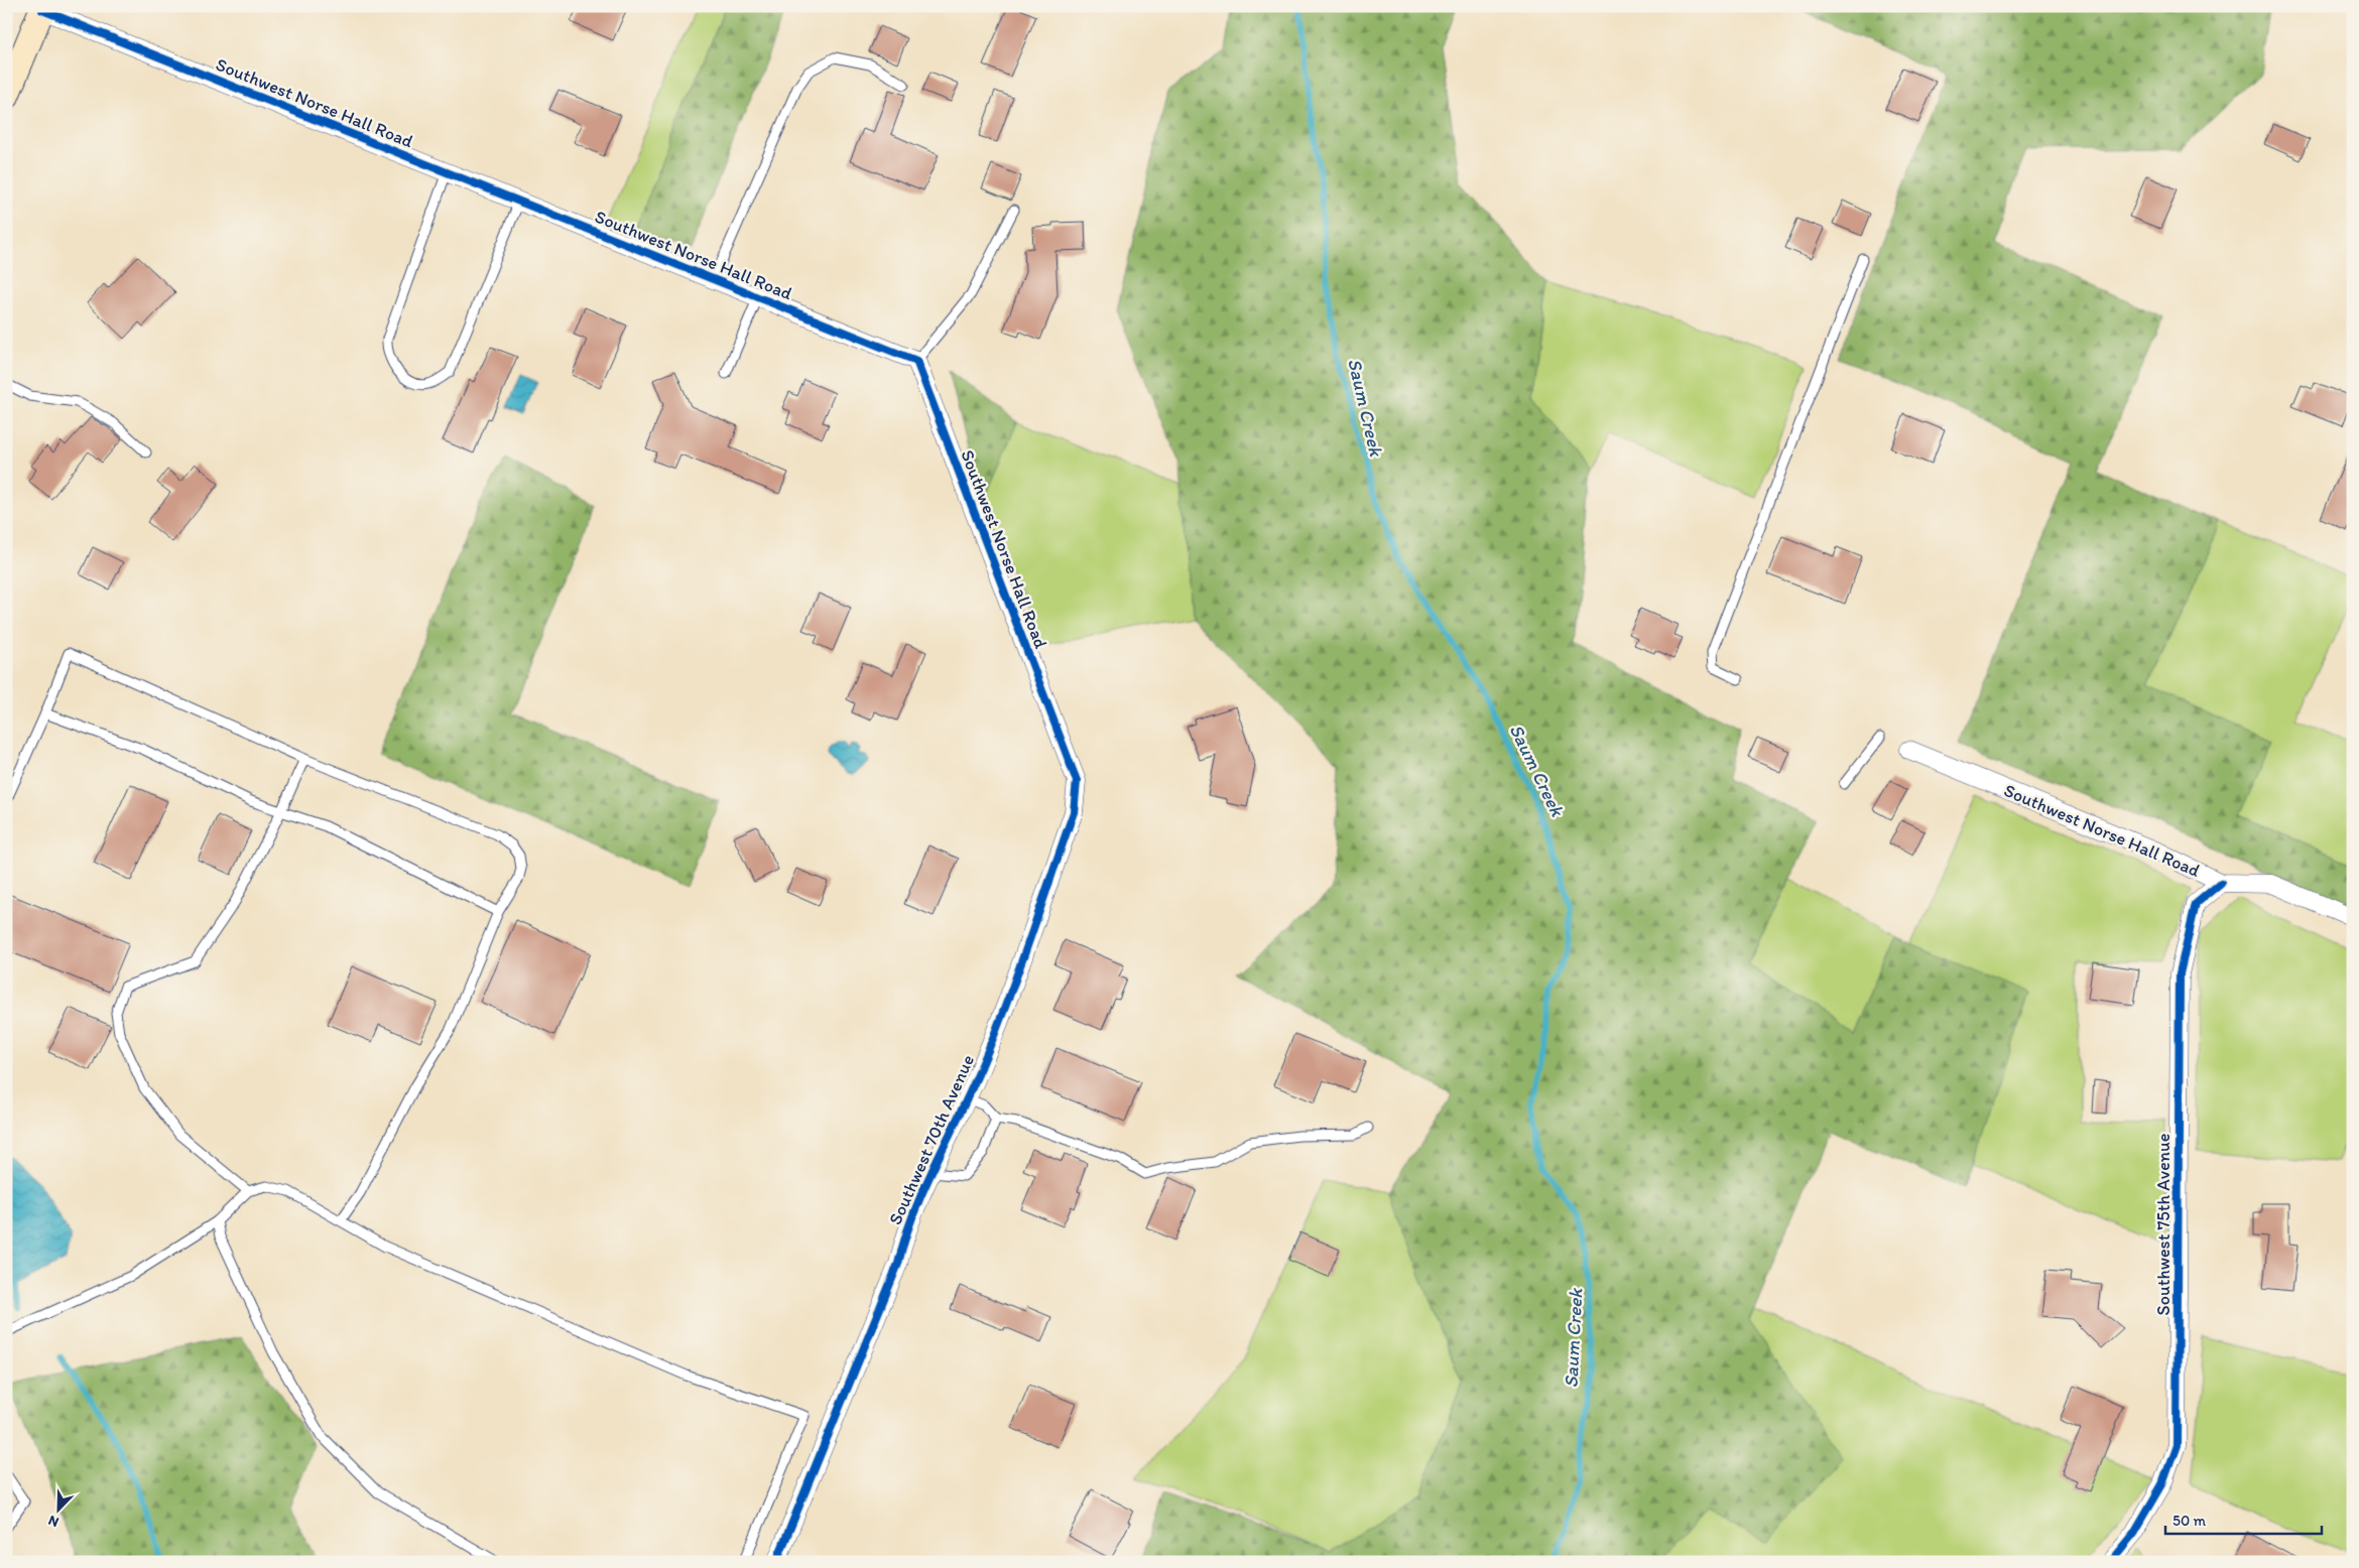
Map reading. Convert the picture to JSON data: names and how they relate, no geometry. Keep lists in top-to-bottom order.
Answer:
{
  "streets": {
    "street": ["Southwest Norse Hall Road", "Southwest 70th Avenue", "Southwest 75th Avenue"]
  },
  "crossings": [
    ["Southwest Norse Hall Road", "Southwest 70th Avenue"],
    ["Southwest Norse Hall Road", "Southwest 75th Avenue"]
  ],
  "water": ["Saum Creek"],
  "scale_bar": "50 m",
  "north": "bottom left"
}
